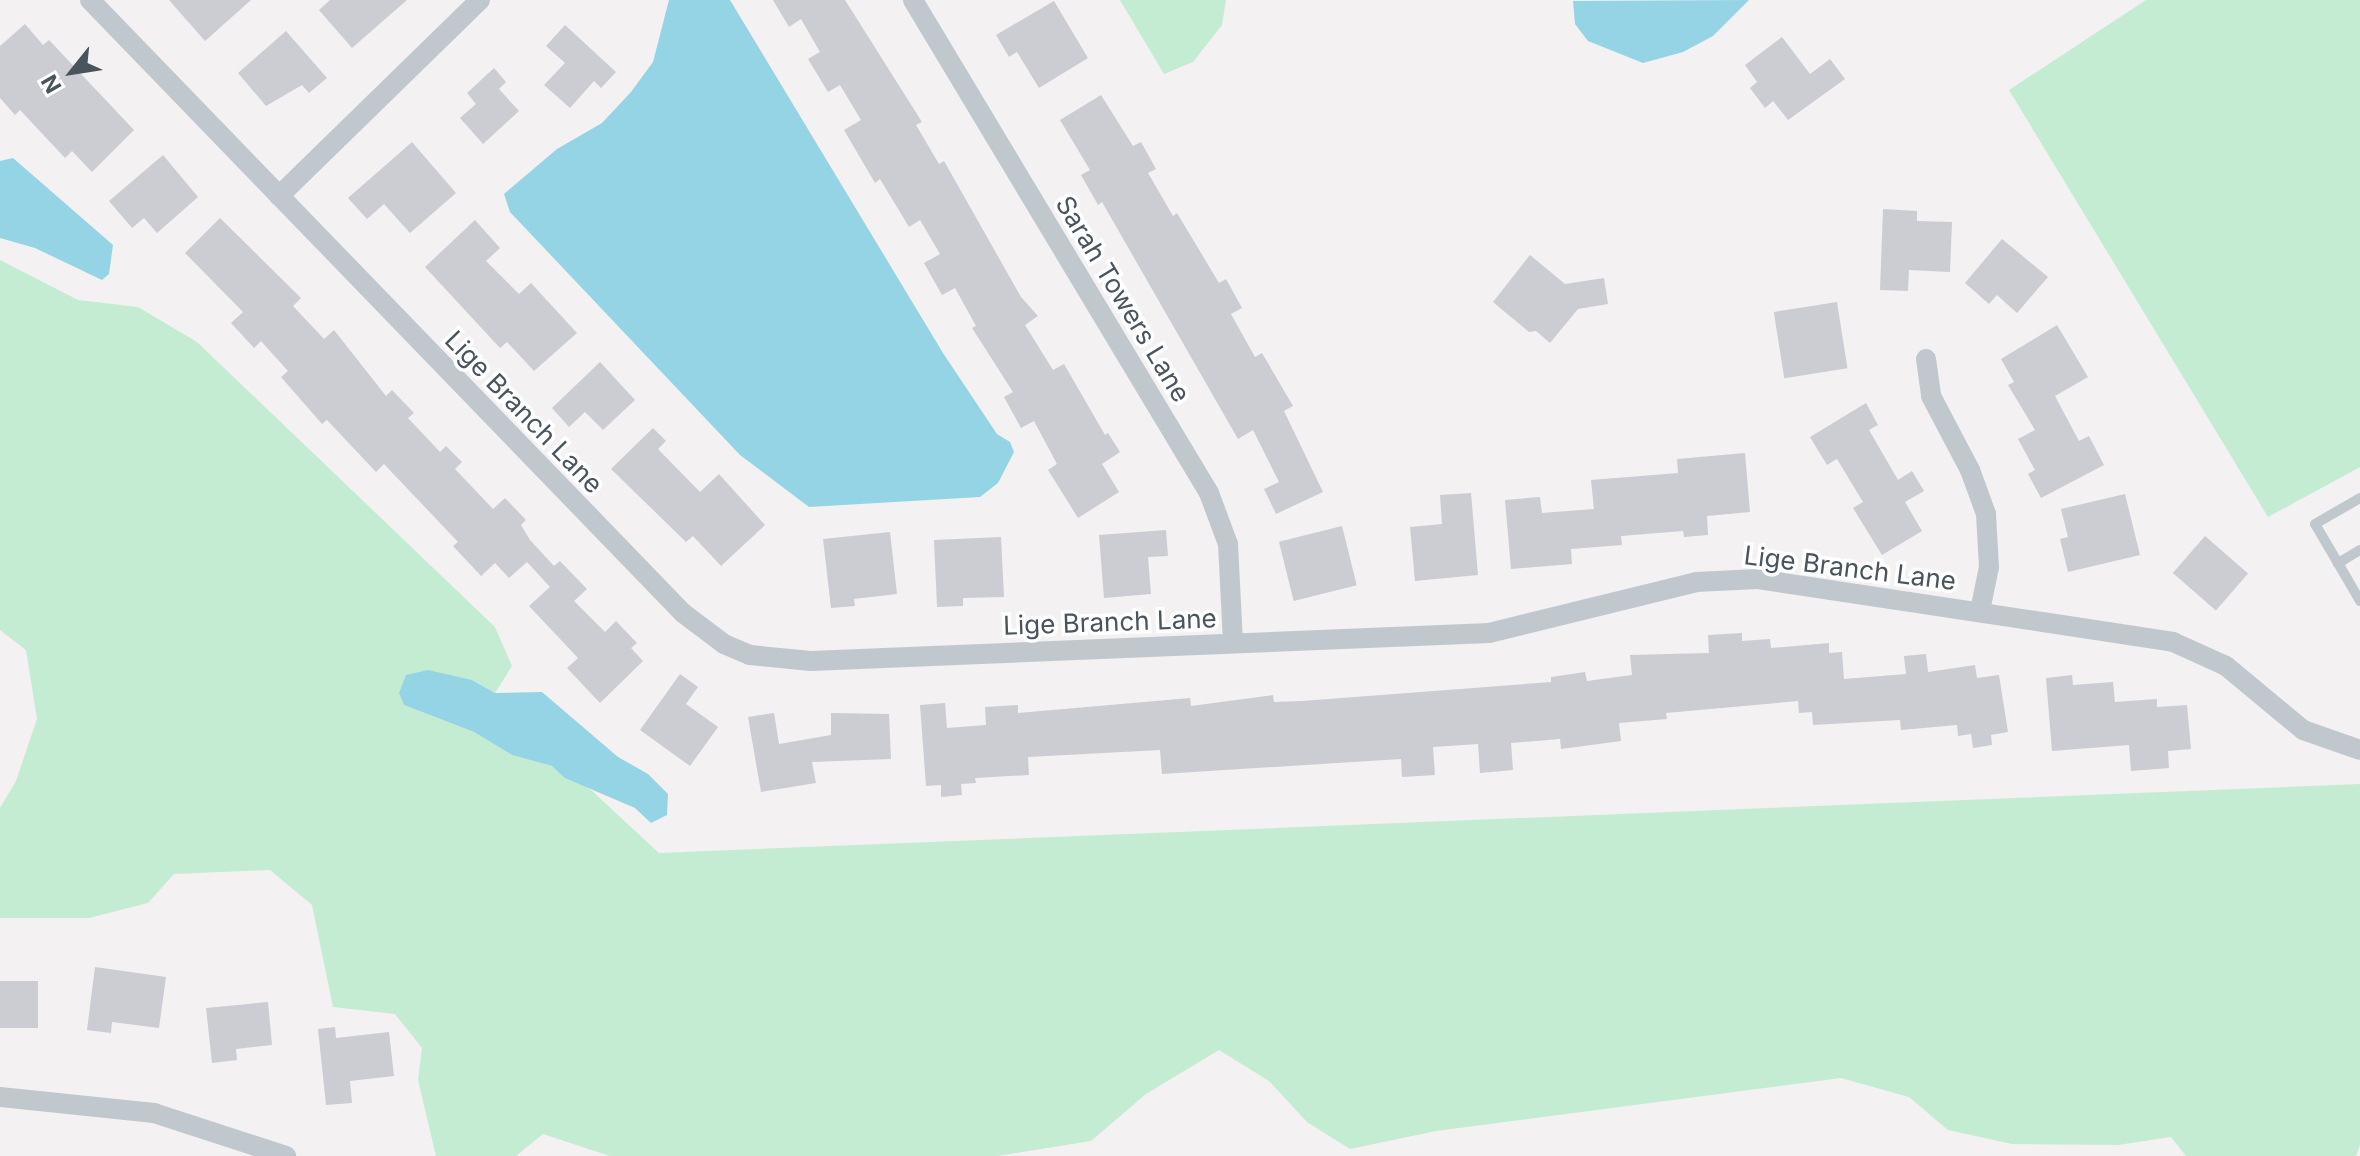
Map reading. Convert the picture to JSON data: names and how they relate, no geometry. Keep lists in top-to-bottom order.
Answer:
{
  "streets": {
    "street": ["Sarah Towers Lane", "Lige Branch Lane"]
  },
  "crossings": [
    ["Sarah Towers Lane", "Lige Branch Lane"]
  ],
  "north": "bottom left"
}
